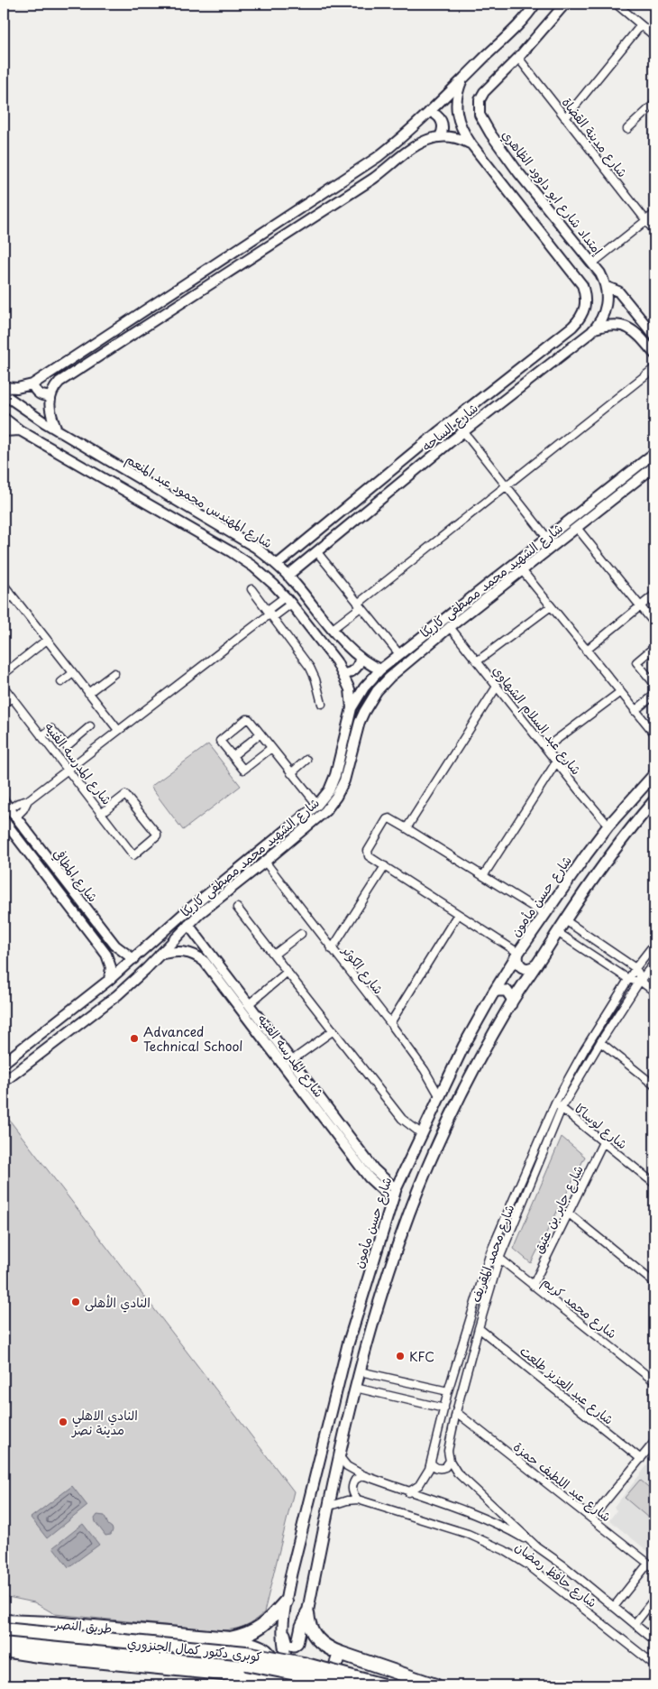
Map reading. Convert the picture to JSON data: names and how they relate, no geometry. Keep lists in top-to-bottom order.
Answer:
{
  "streets": {
    "highway": ["طريق النصر", "كوبرى دكتور كمال الجنزوري"],
    "main road": ["شارع حسن مأمون"],
    "street": [
      "شارع مدينة القضاة",
      "إمتداد شارع ابو داوود الظاهري",
      "شارع الساحه",
      "شارع المهندس محمود عبد المنعم",
      "شارع الشهيد محمد مصطفى كاريكا",
      "شارع عبد السلام الشهاوي",
      "شارع المدرسه الفنيه",
      "شارع المطافي",
      "شارع الكوثر",
      "شارع لوساكا",
      "شارع جابر بن عتيق",
      "شارع محمد المقريف",
      "شارع محمد كريم",
      "شارع عبد العزيز طلعت",
      "شارع عبد اللطيف حمزة",
      "شارع حافظ رمضان"
    ]
  },
  "crossings": [
    ["شارع مدينة القضاة", "إمتداد شارع ابو داوود الظاهري"],
    ["إمتداد شارع ابو داوود الظاهري", "شارع الساحه"],
    ["شارع الساحه", "شارع المهندس محمود عبد المنعم"],
    ["شارع المهندس محمود عبد المنعم", "شارع الشهيد محمد مصطفى كاريكا"],
    ["شارع الشهيد محمد مصطفى كاريكا", "شارع عبد السلام الشهاوي"],
    ["شارع الشهيد محمد مصطفى كاريكا", "شارع المدرسه الفنيه"],
    ["شارع الشهيد محمد مصطفى كاريكا", "شارع المطافي"],
    ["شارع الشهيد محمد مصطفى كاريكا", "شارع الكوثر"],
    ["شارع عبد السلام الشهاوي", "شارع حسن مأمون"],
    ["شارع المدرسه الفنيه", "شارع حسن مأمون"],
    ["شارع حسن مأمون", "شارع الكوثر"],
    ["شارع حسن مأمون", "طريق النصر"],
    ["شارع لوساكا", "شارع جابر بن عتيق"],
    ["شارع لوساكا", "شارع محمد المقريف"],
    ["شارع جابر بن عتيق", "شارع محمد كريم"],
    ["شارع محمد المقريف", "شارع محمد كريم"],
    ["شارع محمد المقريف", "شارع عبد العزيز طلعت"],
    ["شارع محمد المقريف", "شارع عبد اللطيف حمزة"],
    ["شارع محمد المقريف", "شارع حافظ رمضان"]
  ],
  "places": [
    "Advanced Technical School",
    "النادي الأهلى",
    "KFC",
    "النادي الاهلي مدينة نصر"
  ]
}
